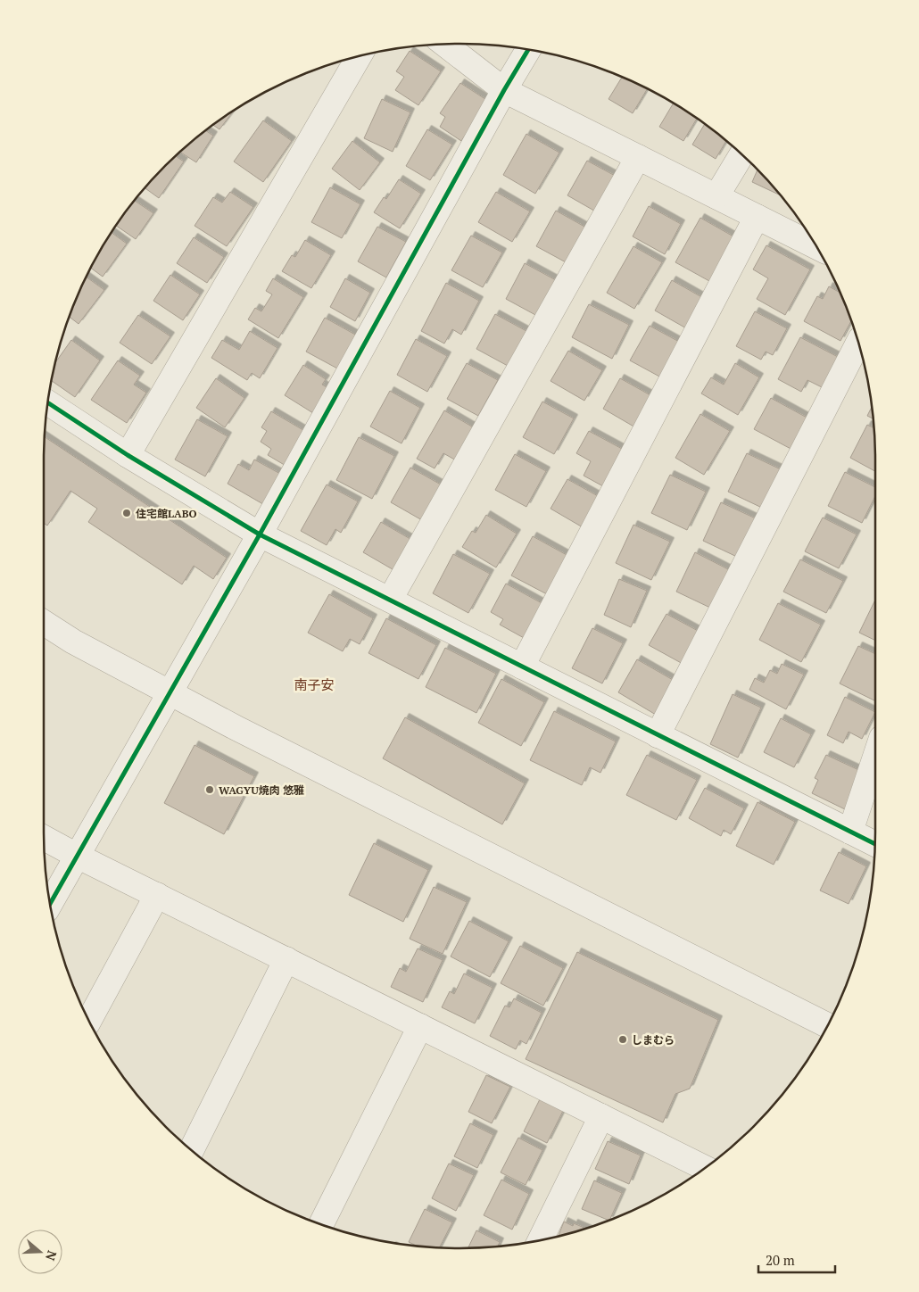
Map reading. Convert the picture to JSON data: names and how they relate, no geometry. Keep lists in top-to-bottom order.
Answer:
{
  "districts": ["南子安"],
  "places": ["住宅館LABO", "WAGYU焼肉 悠雅", "しまむら"],
  "scale_bar": "20 m",
  "north": "right"
}
